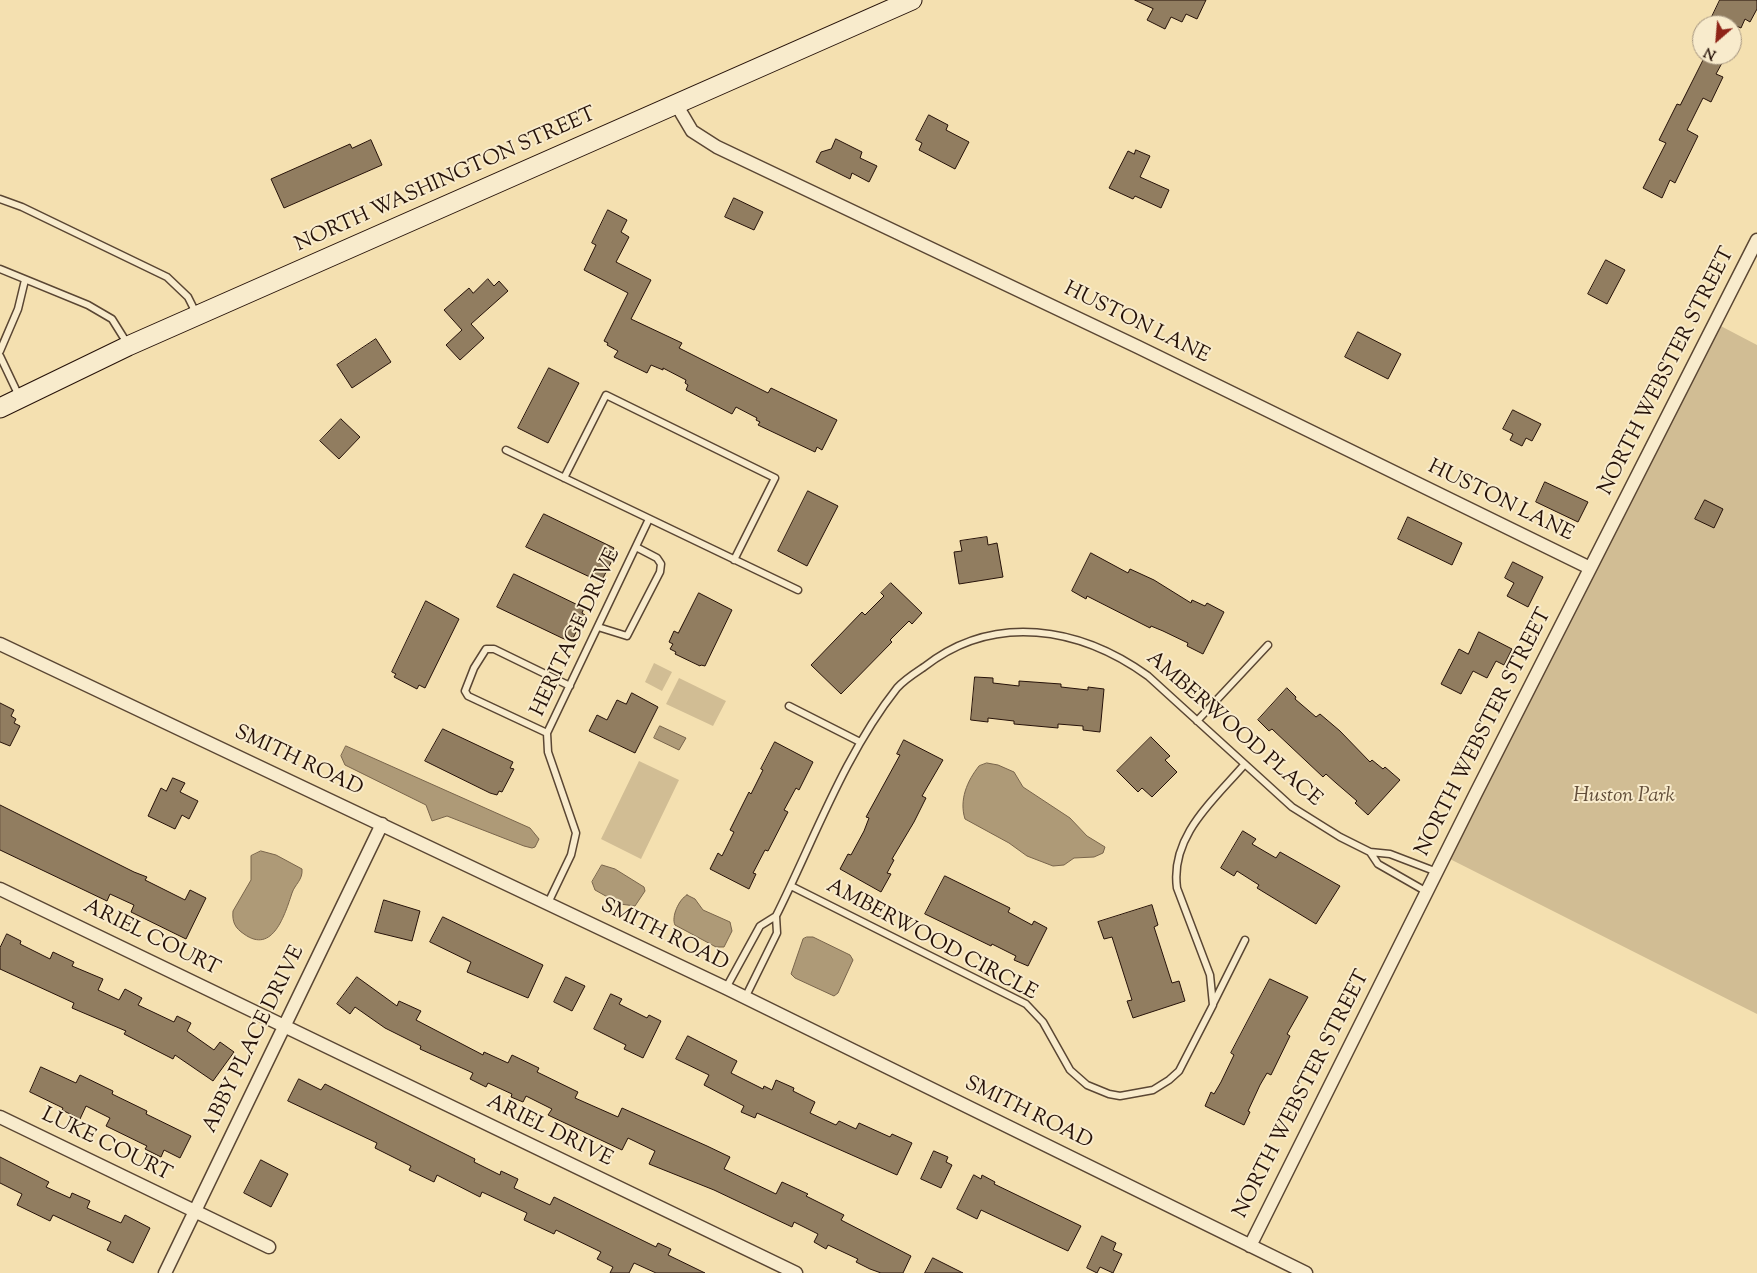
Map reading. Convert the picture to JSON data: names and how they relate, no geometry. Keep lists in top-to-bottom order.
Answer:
{
  "streets": {
    "main road": ["NORTH WASHINGTON STREET"],
    "street": [
      "HUSTON LANE",
      "NORTH WEBSTER STREET",
      "SMITH ROAD",
      "ARIEL COURT",
      "ABBY PLACE DRIVE",
      "ARIEL DRIVE",
      "LUKE COURT"
    ],
    "lane": ["HERITAGE DRIVE", "AMBERWOOD PLACE", "AMBERWOOD CIRCLE"]
  },
  "crossings": [
    ["NORTH WASHINGTON STREET", "HUSTON LANE"],
    ["HUSTON LANE", "NORTH WEBSTER STREET"],
    ["NORTH WEBSTER STREET", "AMBERWOOD PLACE"],
    ["NORTH WEBSTER STREET", "SMITH ROAD"],
    ["HERITAGE DRIVE", "SMITH ROAD"],
    ["AMBERWOOD PLACE", "SMITH ROAD"],
    ["AMBERWOOD PLACE", "AMBERWOOD CIRCLE"],
    ["SMITH ROAD", "ABBY PLACE DRIVE"],
    ["ARIEL COURT", "ABBY PLACE DRIVE"],
    ["ARIEL COURT", "ARIEL DRIVE"],
    ["ABBY PLACE DRIVE", "ARIEL DRIVE"],
    ["ABBY PLACE DRIVE", "LUKE COURT"]
  ],
  "parks": ["Huston Park"],
  "north": "bottom left"
}
